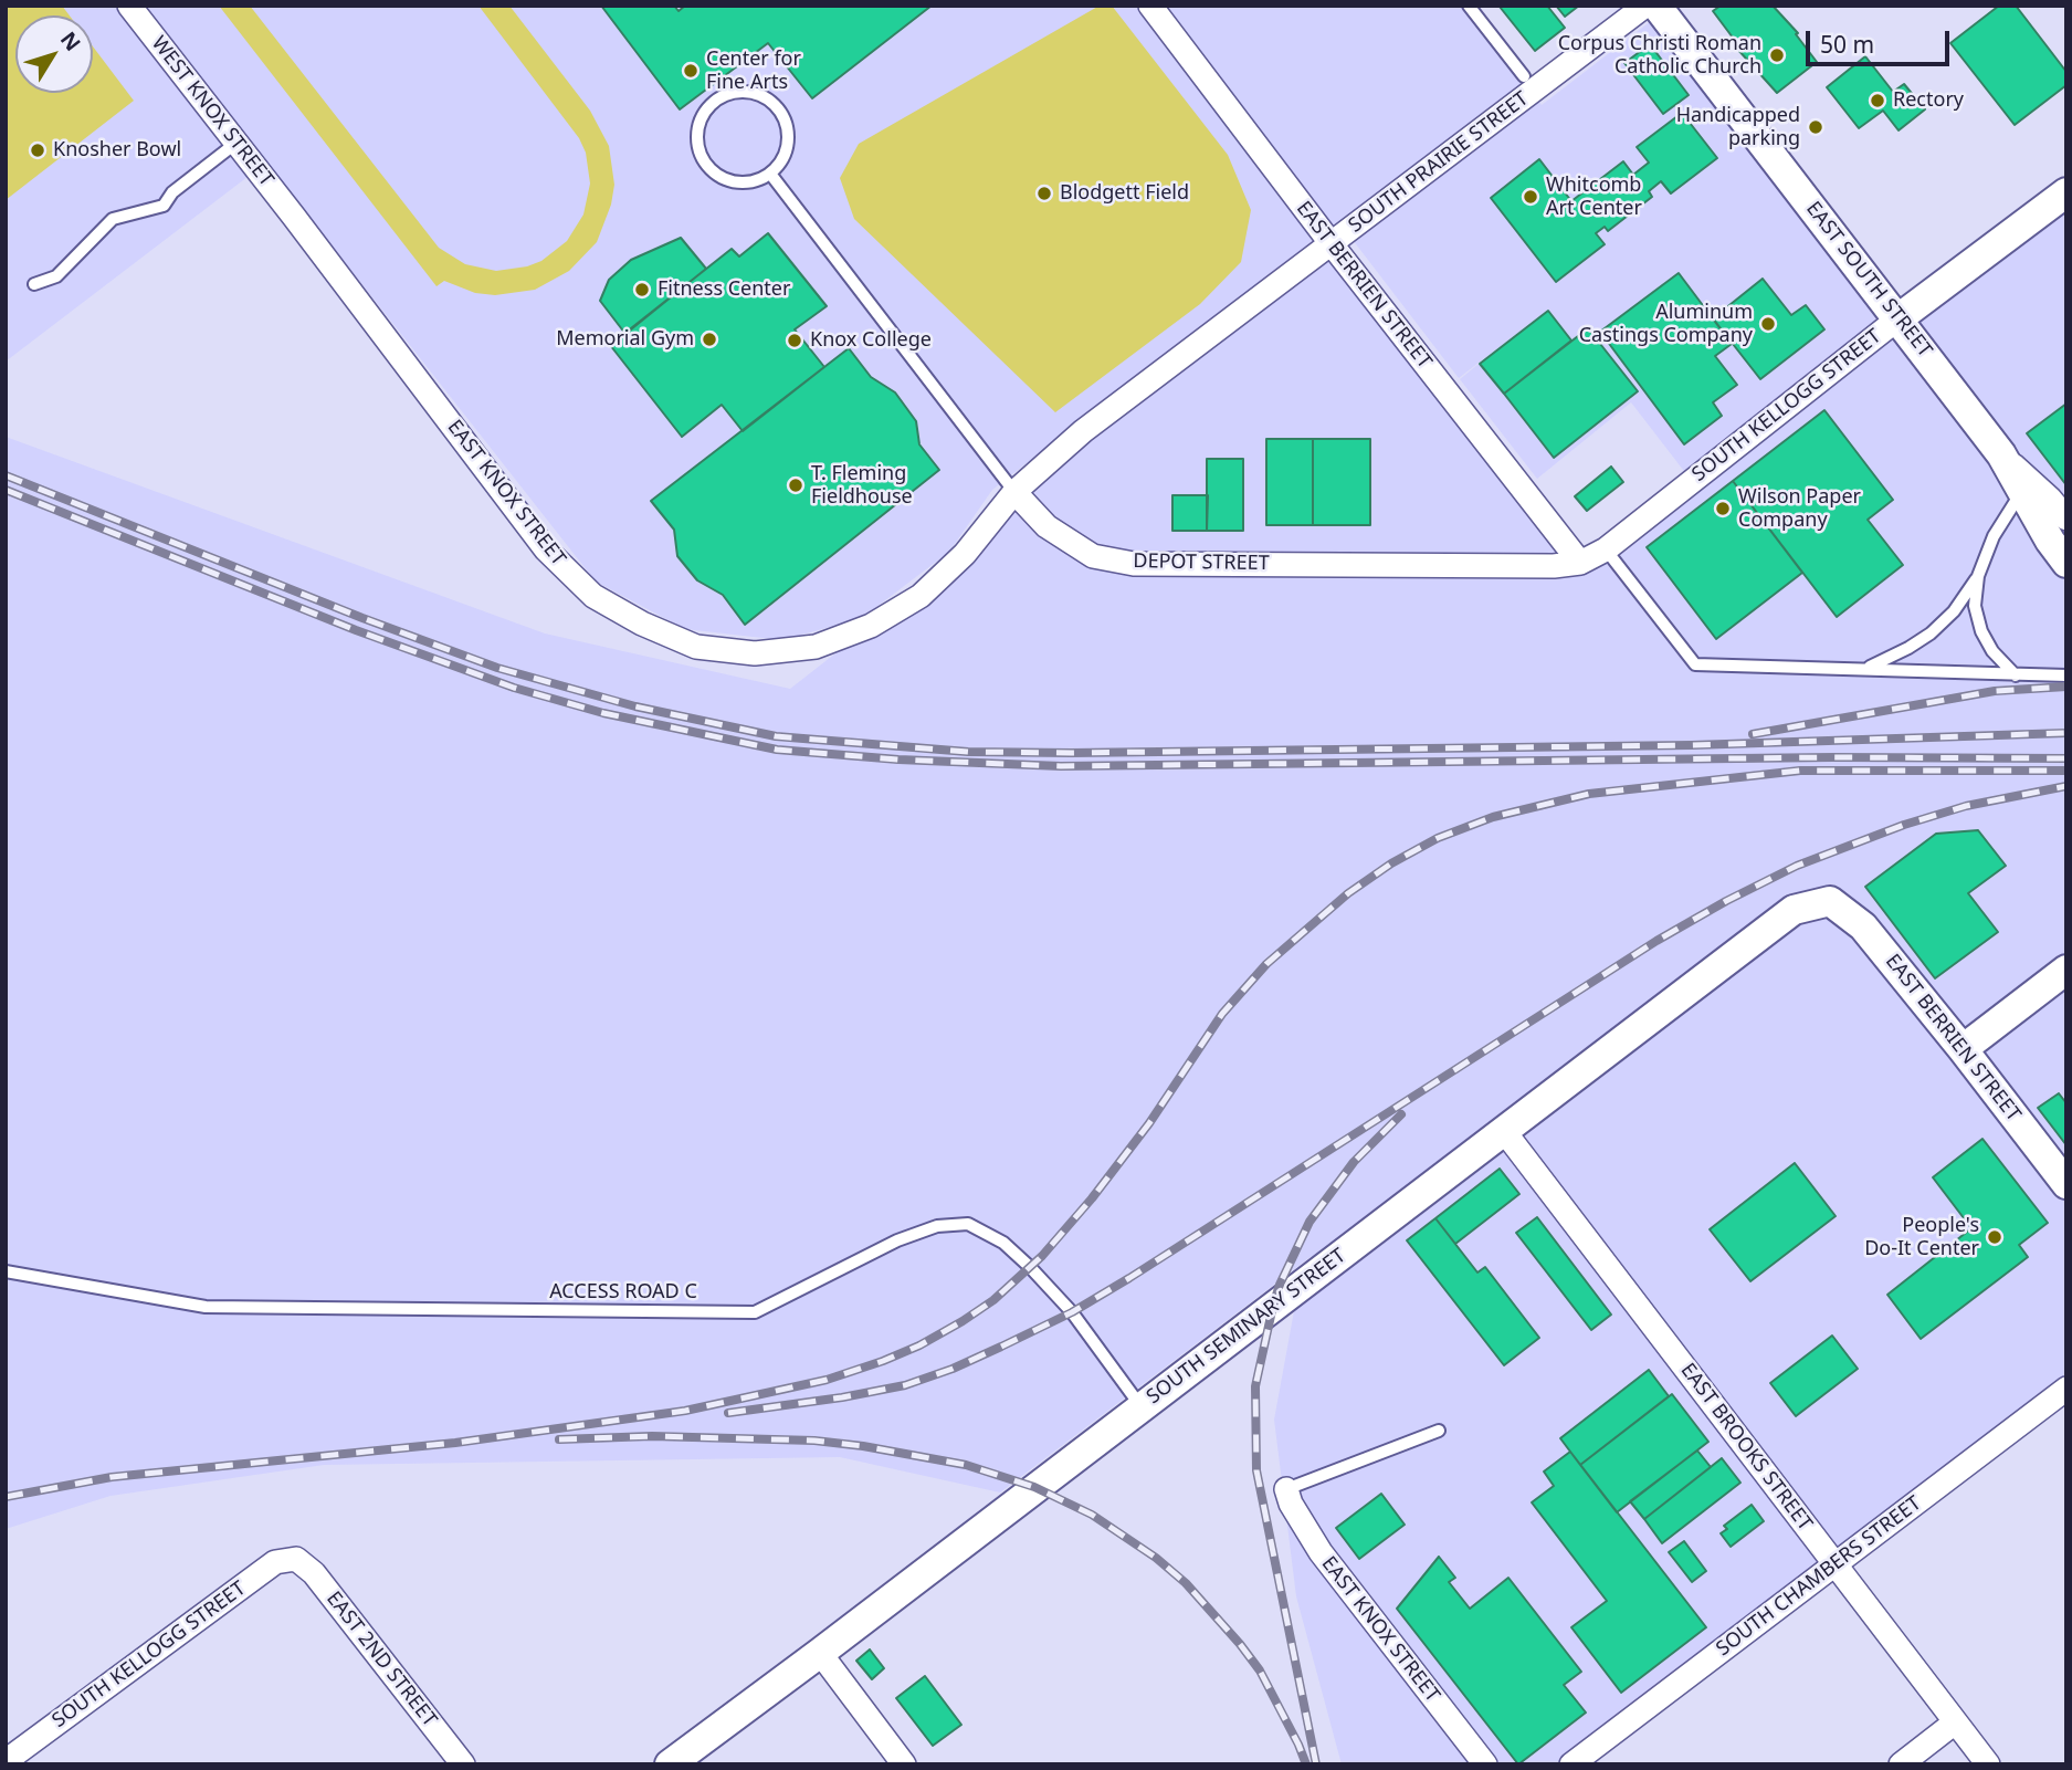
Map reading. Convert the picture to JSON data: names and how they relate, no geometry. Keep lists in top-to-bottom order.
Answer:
{
  "streets": {
    "street": [
      "WEST KNOX STREET",
      "SOUTH PRAIRIE STREET",
      "EAST SOUTH STREET",
      "EAST BERRIEN STREET",
      "SOUTH KELLOGG STREET",
      "EAST KNOX STREET",
      "DEPOT STREET",
      "SOUTH SEMINARY STREET",
      "EAST BROOKS STREET",
      "SOUTH CHAMBERS STREET",
      "EAST 2ND STREET"
    ],
    "lane": ["ACCESS ROAD C"]
  },
  "crossings": [
    ["WEST KNOX STREET", "EAST KNOX STREET"],
    ["SOUTH PRAIRIE STREET", "EAST BERRIEN STREET"],
    ["SOUTH PRAIRIE STREET", "EAST KNOX STREET"],
    ["SOUTH PRAIRIE STREET", "DEPOT STREET"],
    ["EAST SOUTH STREET", "SOUTH KELLOGG STREET"],
    ["EAST BERRIEN STREET", "SOUTH KELLOGG STREET"],
    ["EAST BERRIEN STREET", "DEPOT STREET"],
    ["EAST BERRIEN STREET", "SOUTH SEMINARY STREET"],
    ["SOUTH KELLOGG STREET", "DEPOT STREET"],
    ["SOUTH KELLOGG STREET", "EAST 2ND STREET"],
    ["EAST KNOX STREET", "DEPOT STREET"],
    ["ACCESS ROAD C", "SOUTH SEMINARY STREET"],
    ["SOUTH SEMINARY STREET", "EAST BROOKS STREET"],
    ["EAST BROOKS STREET", "SOUTH CHAMBERS STREET"]
  ],
  "places": [
    "Corpus Christi Roman Catholic Church",
    "Center for Fine Arts",
    "Rectory",
    "Handicapped parking",
    "Knosher Bowl",
    "Blodgett Field",
    "Whitcomb Art Center",
    "Fitness Center",
    "Aluminum Castings Company",
    "Memorial Gym",
    "Knox College",
    "T. Fleming Fieldhouse",
    "Wilson Paper Company",
    "People's Do-It Center"
  ],
  "scale_bar": "50 m",
  "north": "top right"
}
